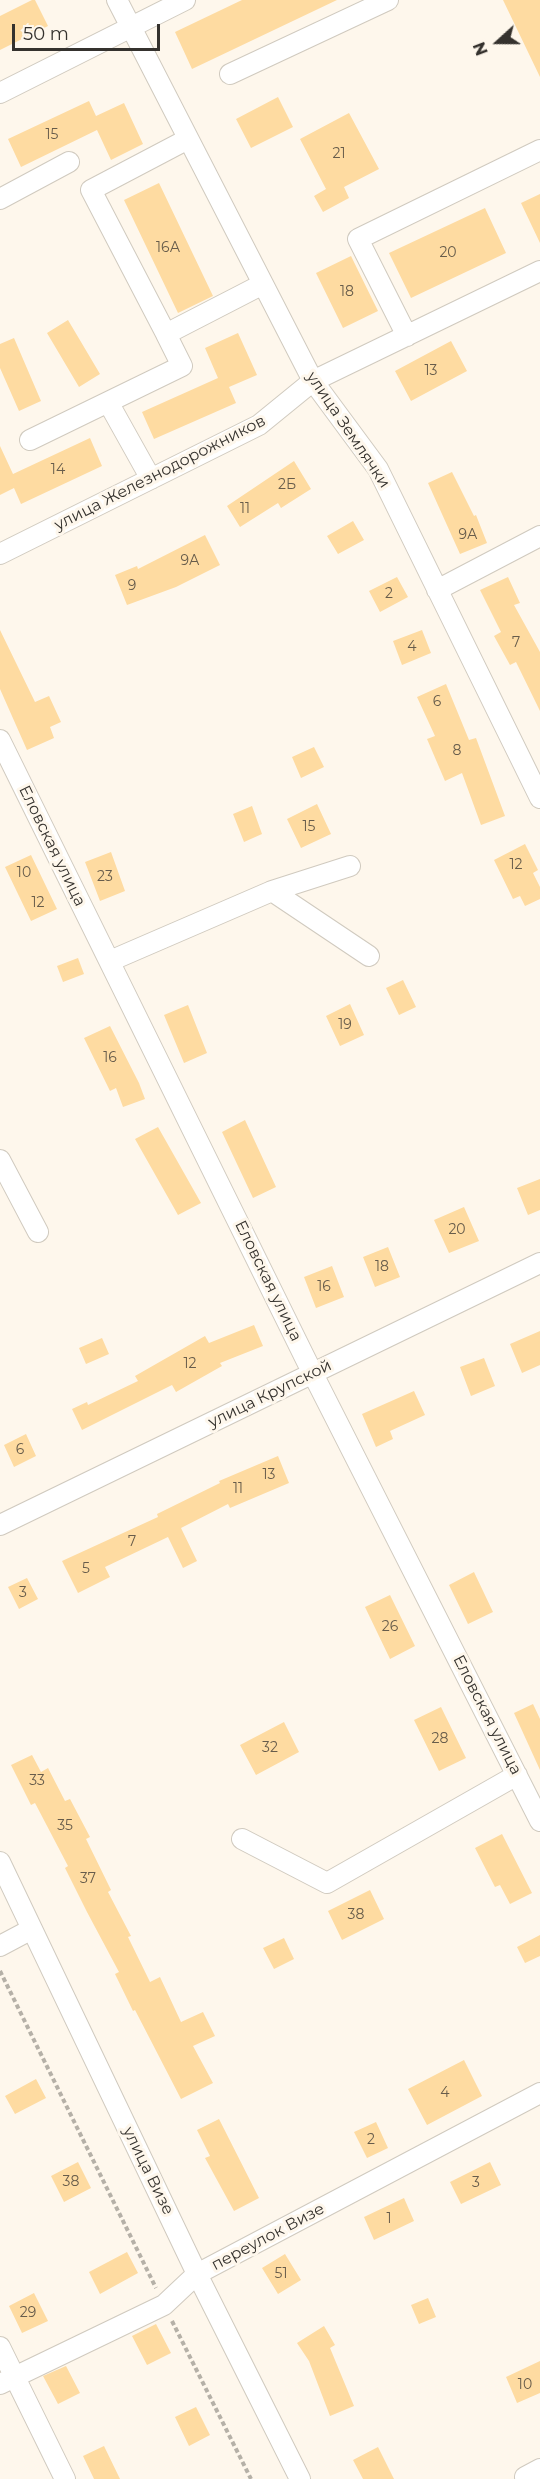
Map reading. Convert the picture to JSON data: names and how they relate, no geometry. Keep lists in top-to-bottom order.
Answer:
{
  "streets": {
    "street": [
      "улица Землячки",
      "улица Железнодорожников",
      "Еловская улица",
      "улица Крупской",
      "улица Визе",
      "переулок Визе"
    ]
  },
  "crossings": [
    ["улица Землячки", "улица Железнодорожников"],
    ["Еловская улица", "улица Крупской"],
    ["улица Визе", "переулок Визе"]
  ],
  "house_numbers": [
    "15",
    "21",
    "16А",
    "20",
    "18",
    "13",
    "14",
    "2Б",
    "11",
    "9А",
    "9А",
    "9",
    "2",
    "7",
    "4",
    "6",
    "8",
    "15",
    "12",
    "10",
    "23",
    "12",
    "19",
    "16",
    "20",
    "18",
    "16",
    "12",
    "6",
    "13",
    "11",
    "7",
    "5",
    "3",
    "26",
    "28",
    "32",
    "33",
    "35",
    "37",
    "38",
    "4",
    "2",
    "38",
    "3",
    "1",
    "51",
    "29",
    "10"
  ],
  "scale_bar": "50 m",
  "north": "left"
}
